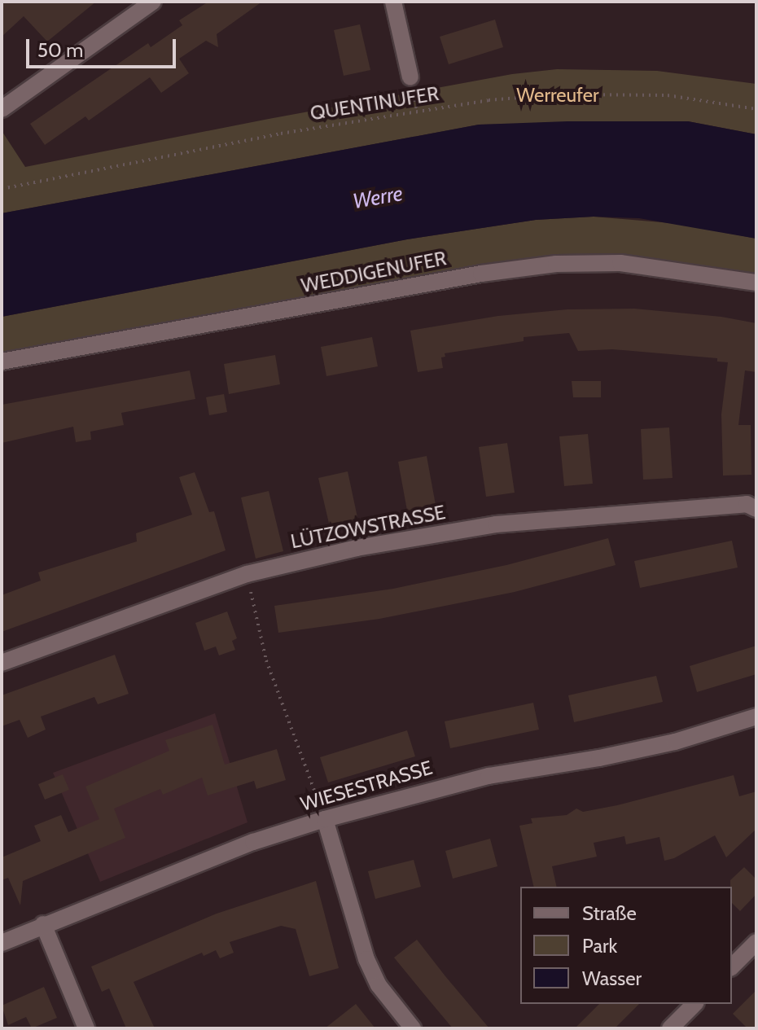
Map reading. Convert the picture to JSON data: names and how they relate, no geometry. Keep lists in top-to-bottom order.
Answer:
{
  "streets": {
    "street": ["WEDDIGENUFER", "LÜTZOWSTRASSE", "WIESESTRASSE"],
    "path": ["QUENTINUFER"]
  },
  "water": ["Werre"],
  "parks": ["Werreufer"],
  "legend": ["Straße", "Park", "Wasser"],
  "scale_bar": "50 m"
}
